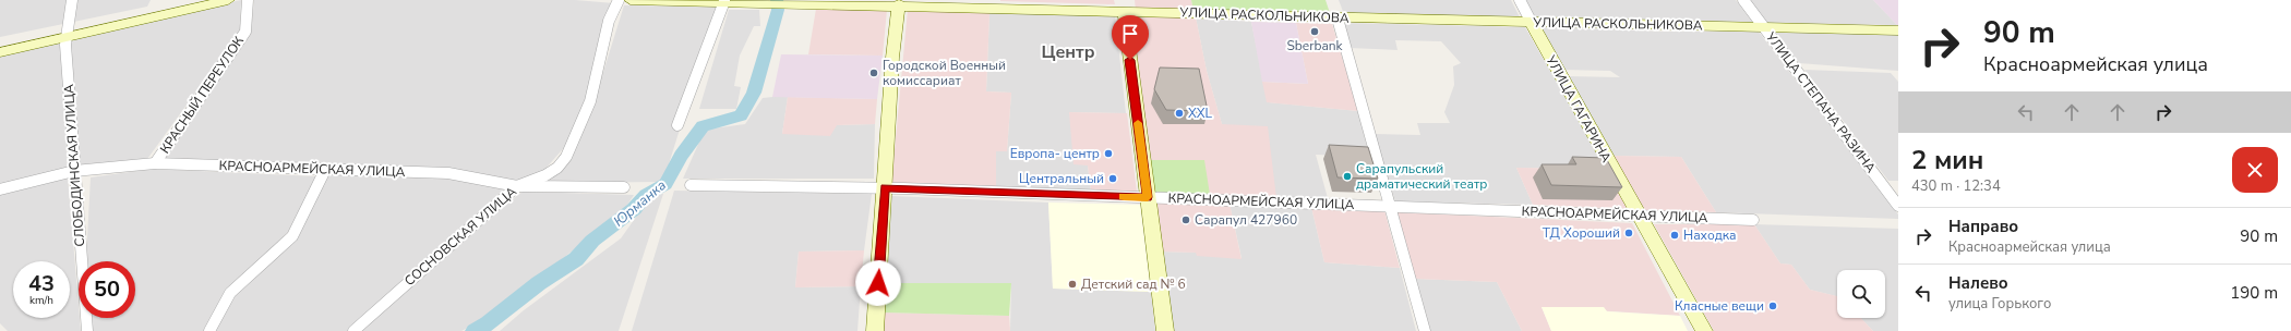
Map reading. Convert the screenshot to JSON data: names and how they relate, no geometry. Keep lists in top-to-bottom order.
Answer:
{
  "streets": {
    "main road": ["УЛИЦА РАСКОЛЬНИКОВА", "УЛИЦА ГАГАРИНА"],
    "street": [
      "КРАСНЫЙ ПЕРЕУЛОК",
      "УЛИЦА СТЕПАНА РАЗИНА",
      "СЛОБОДИНСКАЯ УЛИЦА",
      "КРАСНОАРМЕЙСКАЯ УЛИЦА",
      "СОСНОВСКАЯ УЛИЦА"
    ]
  },
  "crossings": [
    ["УЛИЦА РАСКОЛЬНИКОВА", "УЛИЦА СТЕПАНА РАЗИНА"],
    ["УЛИЦА РАСКОЛЬНИКОВА", "УЛИЦА ГАГАРИНА"],
    ["КРАСНЫЙ ПЕРЕУЛОК", "КРАСНОАРМЕЙСКАЯ УЛИЦА"],
    ["УЛИЦА ГАГАРИНА", "КРАСНОАРМЕЙСКАЯ УЛИЦА"],
    ["СЛОБОДИНСКАЯ УЛИЦА", "КРАСНОАРМЕЙСКАЯ УЛИЦА"],
    ["КРАСНОАРМЕЙСКАЯ УЛИЦА", "СОСНОВСКАЯ УЛИЦА"]
  ],
  "districts": ["Центр"],
  "water": ["Юрманка"],
  "places": [
    "Sberbank",
    "Городской Военный комиссариат",
    "XXL",
    "Европа- центр",
    "Сарапульский драматический театр",
    "Центральный",
    "Сарапул 427960",
    "ТД Хороший",
    "Находка",
    "Детский сад № 6",
    "Класные вещи"
  ],
  "page": {
    "turn": ["90 m", "Красноармейская улица"],
    "heading": ["2 мин", "430 m · 12:34"],
    "list": [
      {
        "name": "Направо",
        "note": "Красноармейская улица",
        "value": "90 m"
      },
      {
        "name": "Налево",
        "note": "улица Горького",
        "value": "190 m"
      }
    ],
    "speed": "43 km/h",
    "limit": "50"
  }
}
